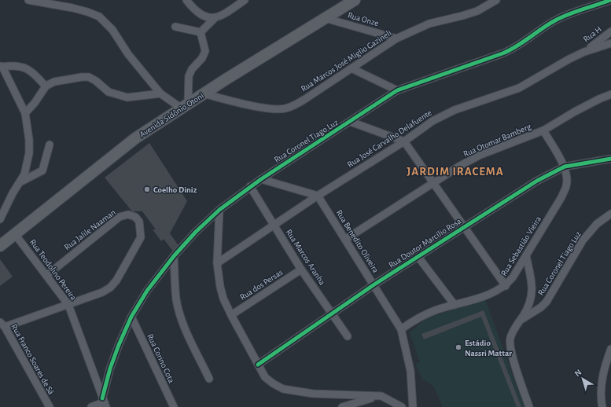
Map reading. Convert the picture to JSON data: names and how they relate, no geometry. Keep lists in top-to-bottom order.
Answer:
{
  "streets": {
    "main road": ["Avenida Sidônio Otoni"],
    "street": [
      "Rua Onze",
      "Rua H",
      "Rua Marcos José Miglio Gazineli",
      "Rua José Carvalho Delafuente",
      "Rua Otomar Bamberg",
      "Rua Coronel Tiago Luz",
      "Rua Jalile Naaman",
      "Rua Benedito Oliveira",
      "Rua Doutor Marcílio Rosa",
      "Rua Sebastião Vieira",
      "Rua Marcos Aranha",
      "Rua Teodolino Pereira",
      "Rua dos Persas",
      "Rua Corino Cota",
      "Rua Franco Soares de Sá"
    ]
  },
  "crossings": [
    ["Rua Onze", "Rua Marcos José Miglio Gazineli"],
    ["Rua Onze", "Avenida Sidônio Otoni"],
    ["Rua H", "Rua José Carvalho Delafuente"],
    ["Rua Marcos José Miglio Gazineli", "Avenida Sidônio Otoni"],
    ["Avenida Sidônio Otoni", "Rua Teodolino Pereira"],
    ["Rua José Carvalho Delafuente", "Rua Benedito Oliveira"],
    ["Rua José Carvalho Delafuente", "Rua Marcos Aranha"],
    ["Rua Otomar Bamberg", "Rua Benedito Oliveira"],
    ["Rua Otomar Bamberg", "Rua Sebastião Vieira"],
    ["Rua Coronel Tiago Luz", "Rua Marcos Aranha"],
    ["Rua Coronel Tiago Luz", "Rua Teodolino Pereira"],
    ["Rua Coronel Tiago Luz", "Rua Corino Cota"],
    ["Rua Jalile Naaman", "Rua Teodolino Pereira"],
    ["Rua Benedito Oliveira", "Rua Doutor Marcílio Rosa"],
    ["Rua Benedito Oliveira", "Rua Sebastião Vieira"],
    ["Rua Doutor Marcílio Rosa", "Rua Sebastião Vieira"],
    ["Rua Doutor Marcílio Rosa", "Rua Marcos Aranha"],
    ["Rua Marcos Aranha", "Rua dos Persas"]
  ],
  "districts": ["JARDIM IRACEMA"],
  "places": ["Coelho Diniz", "Estádio Nassri Mattar"],
  "north": "top left"
}
